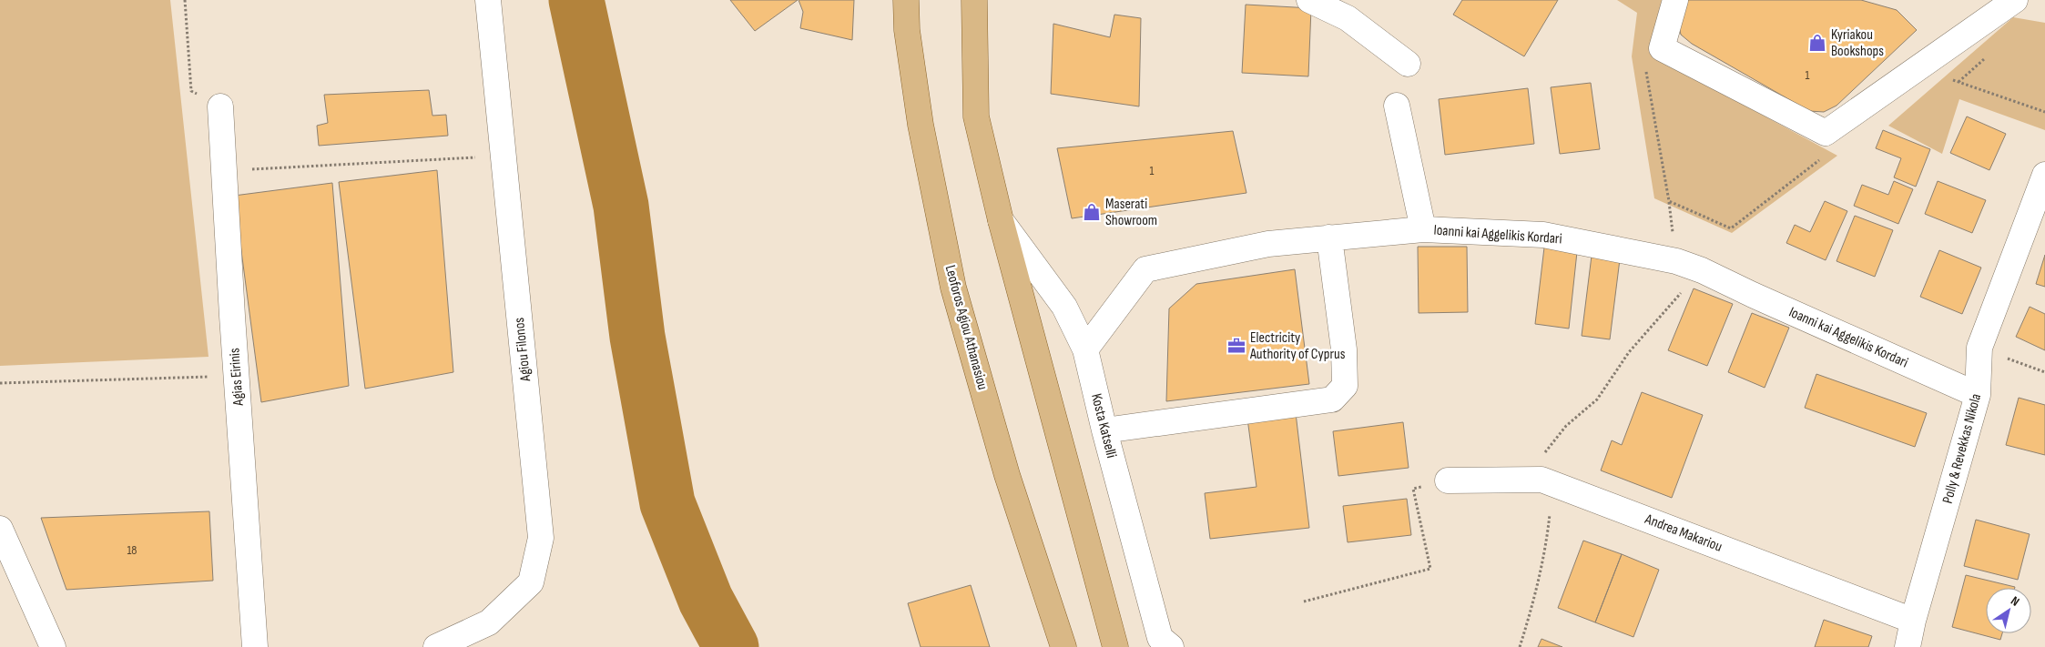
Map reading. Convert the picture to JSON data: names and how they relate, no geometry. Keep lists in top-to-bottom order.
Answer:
{
  "streets": {
    "main road": ["Leoforos Agiou Athanasiou"],
    "street": [
      "Ioanni kai Aggelikis Kordari",
      "Agiou Filonos",
      "Agias Eirinis",
      "Kosta Katselli",
      "Polly & Revekkas Nikola",
      "Andrea Makariou"
    ]
  },
  "crossings": [
    ["Ioanni kai Aggelikis Kordari", "Kosta Katselli"],
    ["Ioanni kai Aggelikis Kordari", "Polly & Revekkas Nikola"],
    ["Polly & Revekkas Nikola", "Andrea Makariou"]
  ],
  "places": {
    "shop": ["Kyriakou Bookshops", "Maserati Showroom"],
    "office": ["Electricity Authority of Cyprus"]
  },
  "house_numbers": ["1", "1", "18"],
  "north": "top right"
}
